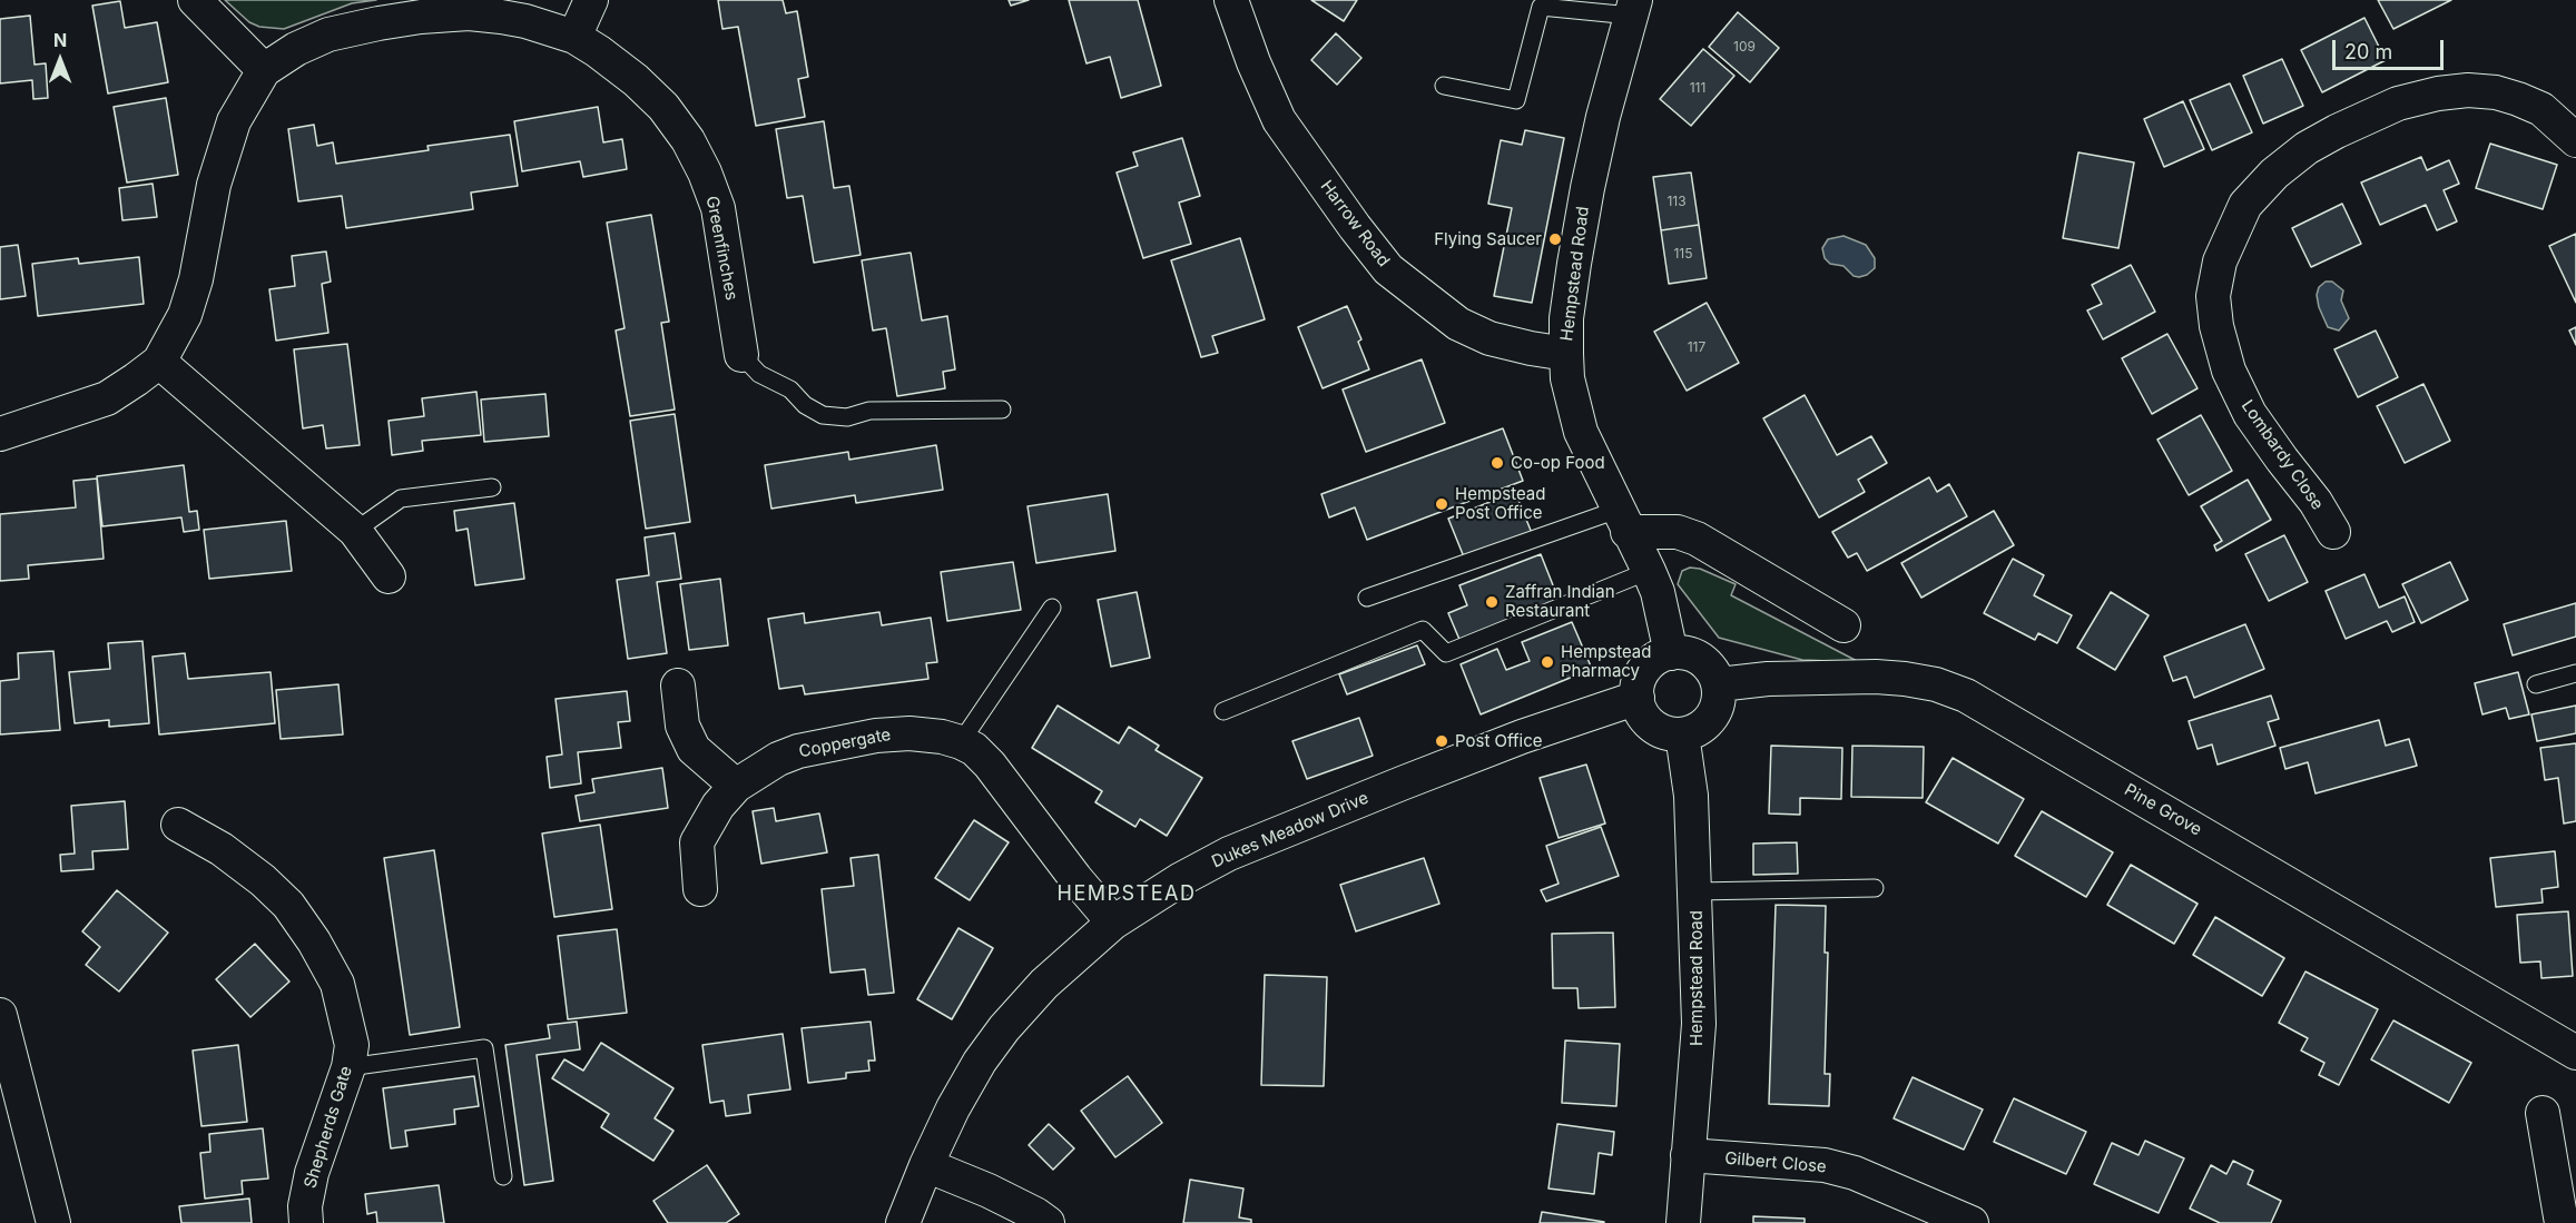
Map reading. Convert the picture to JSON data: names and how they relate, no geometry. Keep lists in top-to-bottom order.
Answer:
{
  "streets": {
    "street": [
      "Harrow Road",
      "Greenfinches",
      "Hempstead Road",
      "Lombardy Close",
      "Coppergate",
      "Pine Grove",
      "Dukes Meadow Drive",
      "Shepherds Gate",
      "Gilbert Close"
    ]
  },
  "crossings": [
    ["Harrow Road", "Hempstead Road"],
    ["Hempstead Road", "Pine Grove"],
    ["Hempstead Road", "Dukes Meadow Drive"],
    ["Hempstead Road", "Gilbert Close"],
    ["Coppergate", "Dukes Meadow Drive"],
    ["Pine Grove", "Dukes Meadow Drive"]
  ],
  "districts": ["HEMPSTEAD"],
  "places": [
    "Flying Saucer",
    "Co-op Food",
    "Hempstead Post Office",
    "Zaffran Indian Restaurant",
    "Hempstead Pharmacy",
    "Post Office"
  ],
  "house_numbers": [
    "109",
    "111",
    "113",
    "115",
    "117"
  ],
  "scale_bar": "20 m",
  "north": "top"
}
